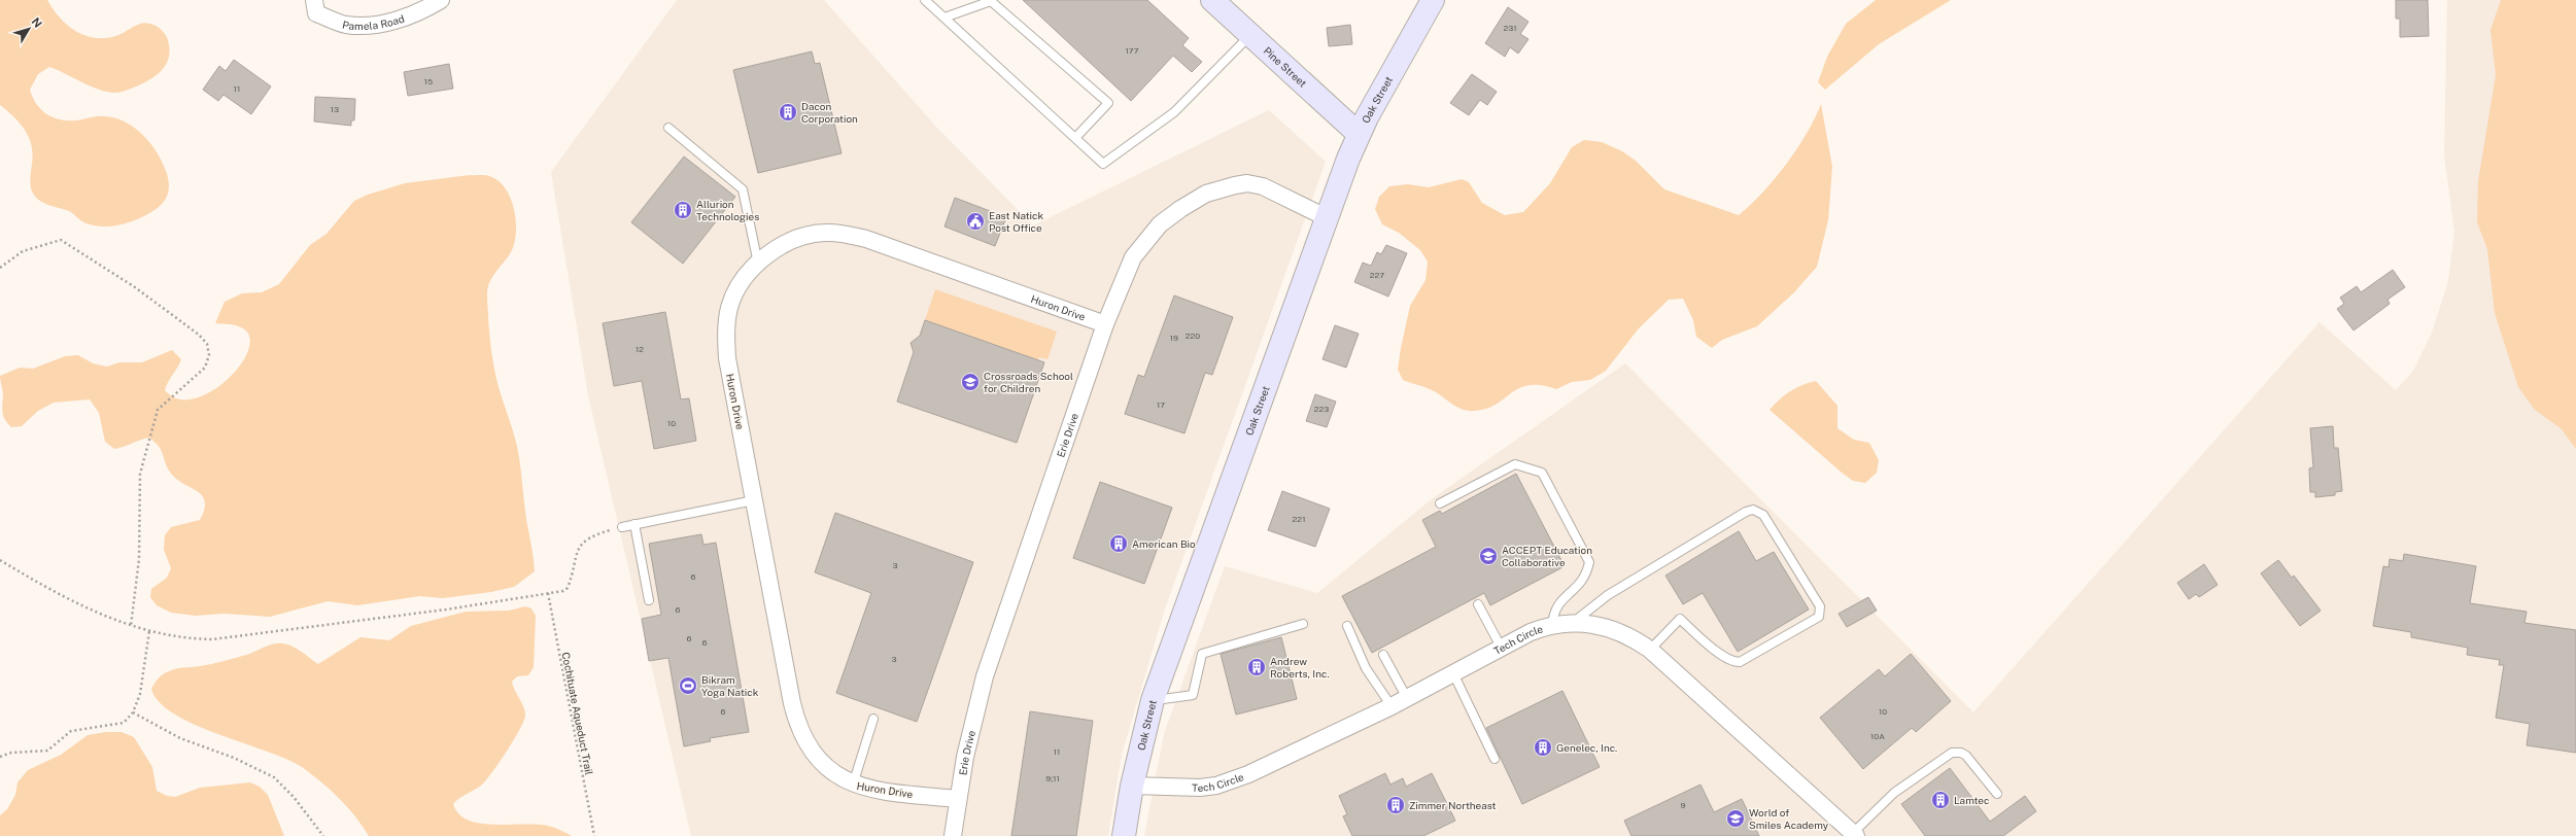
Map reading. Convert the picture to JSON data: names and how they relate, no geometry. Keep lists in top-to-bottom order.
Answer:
{
  "streets": {
    "main road": ["Pine Street", "Oak Street"],
    "street": [
      "Pamela Road",
      "Huron Drive",
      "Erie Drive",
      "Tech Circle"
    ],
    "path": ["Cochituate Aqueduct Trail"]
  },
  "crossings": [
    ["Pine Street", "Oak Street"],
    ["Oak Street", "Erie Drive"],
    ["Oak Street", "Tech Circle"],
    ["Huron Drive", "Erie Drive"]
  ],
  "places": {
    "building": [
      "Dacon Corporation",
      "Allurion Technologies",
      "American Bio",
      "Andrew Roberts, Inc.",
      "Genelec, Inc.",
      "Lamtec",
      "Zimmer Northeast"
    ],
    "public building": ["East Natick Post Office"],
    "school or university": ["Crossroads School for Children", "ACCEPT Education Collaborative", "World of Smiles Academy"],
    "sports": ["Bikram Yoga Natick"]
  },
  "house_numbers": [
    "231",
    "177",
    "15",
    "11",
    "13",
    "227",
    "220",
    "19",
    "12",
    "17",
    "223",
    "10",
    "221",
    "3",
    "6",
    "6",
    "6",
    "6",
    "3",
    "6",
    "10",
    "10A",
    "11",
    "9;11",
    "9"
  ],
  "north": "top right"
}
